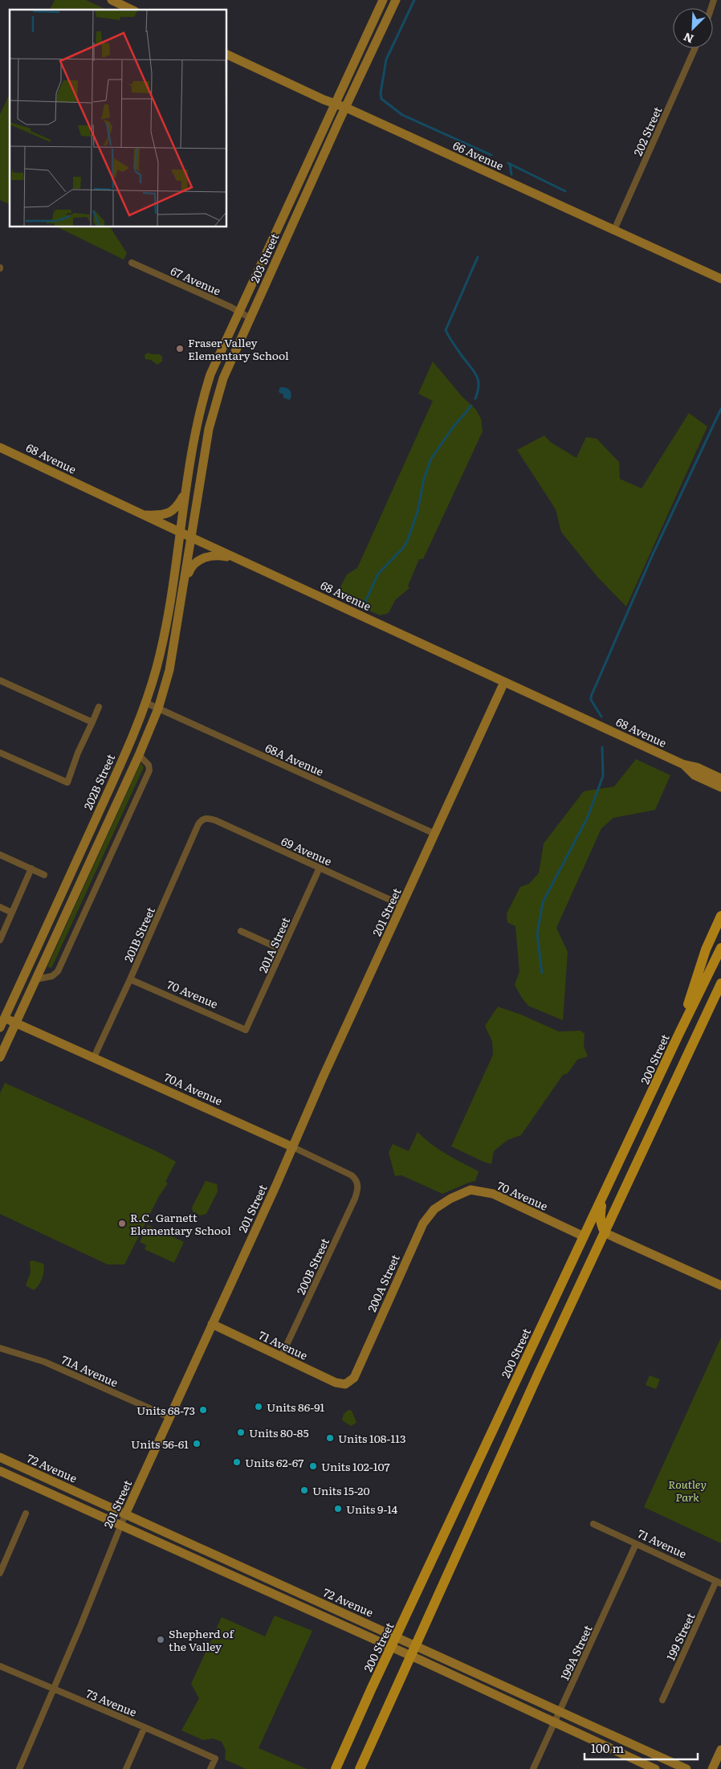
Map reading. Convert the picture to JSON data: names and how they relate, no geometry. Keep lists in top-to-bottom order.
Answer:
{
  "streets": {
    "main road": [
      "66 Avenue",
      "203 Street",
      "68 Avenue",
      "202B Street",
      "201 Street",
      "70 Avenue",
      "200 Street",
      "70A Avenue",
      "200A Street",
      "71 Avenue",
      "72 Avenue"
    ],
    "street": [
      "202 Street",
      "67 Avenue",
      "68A Avenue",
      "69 Avenue",
      "201B Street",
      "201A Street",
      "200B Street",
      "71A Avenue",
      "199 Street",
      "199A Street",
      "73 Avenue"
    ]
  },
  "crossings": [
    ["202 Street", "66 Avenue"],
    ["66 Avenue", "203 Street"],
    ["203 Street", "67 Avenue"],
    ["203 Street", "68 Avenue"],
    ["203 Street", "202B Street"],
    ["68 Avenue", "202B Street"],
    ["68 Avenue", "201 Street"],
    ["68A Avenue", "202B Street"],
    ["68A Avenue", "201 Street"],
    ["69 Avenue", "201 Street"],
    ["69 Avenue", "201B Street"],
    ["69 Avenue", "201A Street"],
    ["201 Street", "70A Avenue"],
    ["201 Street", "71 Avenue"],
    ["201 Street", "71A Avenue"],
    ["201 Street", "72 Avenue"],
    ["201 Street", "73 Avenue"],
    ["201B Street", "70 Avenue"],
    ["201B Street", "70A Avenue"],
    ["201A Street", "70 Avenue"],
    ["70 Avenue", "200 Street"],
    ["70 Avenue", "200A Street"],
    ["200 Street", "72 Avenue"],
    ["70A Avenue", "200B Street"],
    ["200B Street", "71 Avenue"],
    ["200A Street", "71 Avenue"],
    ["71 Avenue", "199 Street"],
    ["71 Avenue", "199A Street"],
    ["72 Avenue", "199A Street"]
  ],
  "parks": ["Routley Park"],
  "places": [
    "Fraser Valley Elementary School",
    "R.C. Garnett Elementary School",
    "Units 86-91",
    "Units 68-73",
    "Units 80-85",
    "Units 108-113",
    "Units 56-61",
    "Units 62-67",
    "Units 102-107",
    "Units 15-20",
    "Units 9-14",
    "Shepherd of the Valley"
  ],
  "scale_bar": "100 m",
  "north": "bottom left"
}
